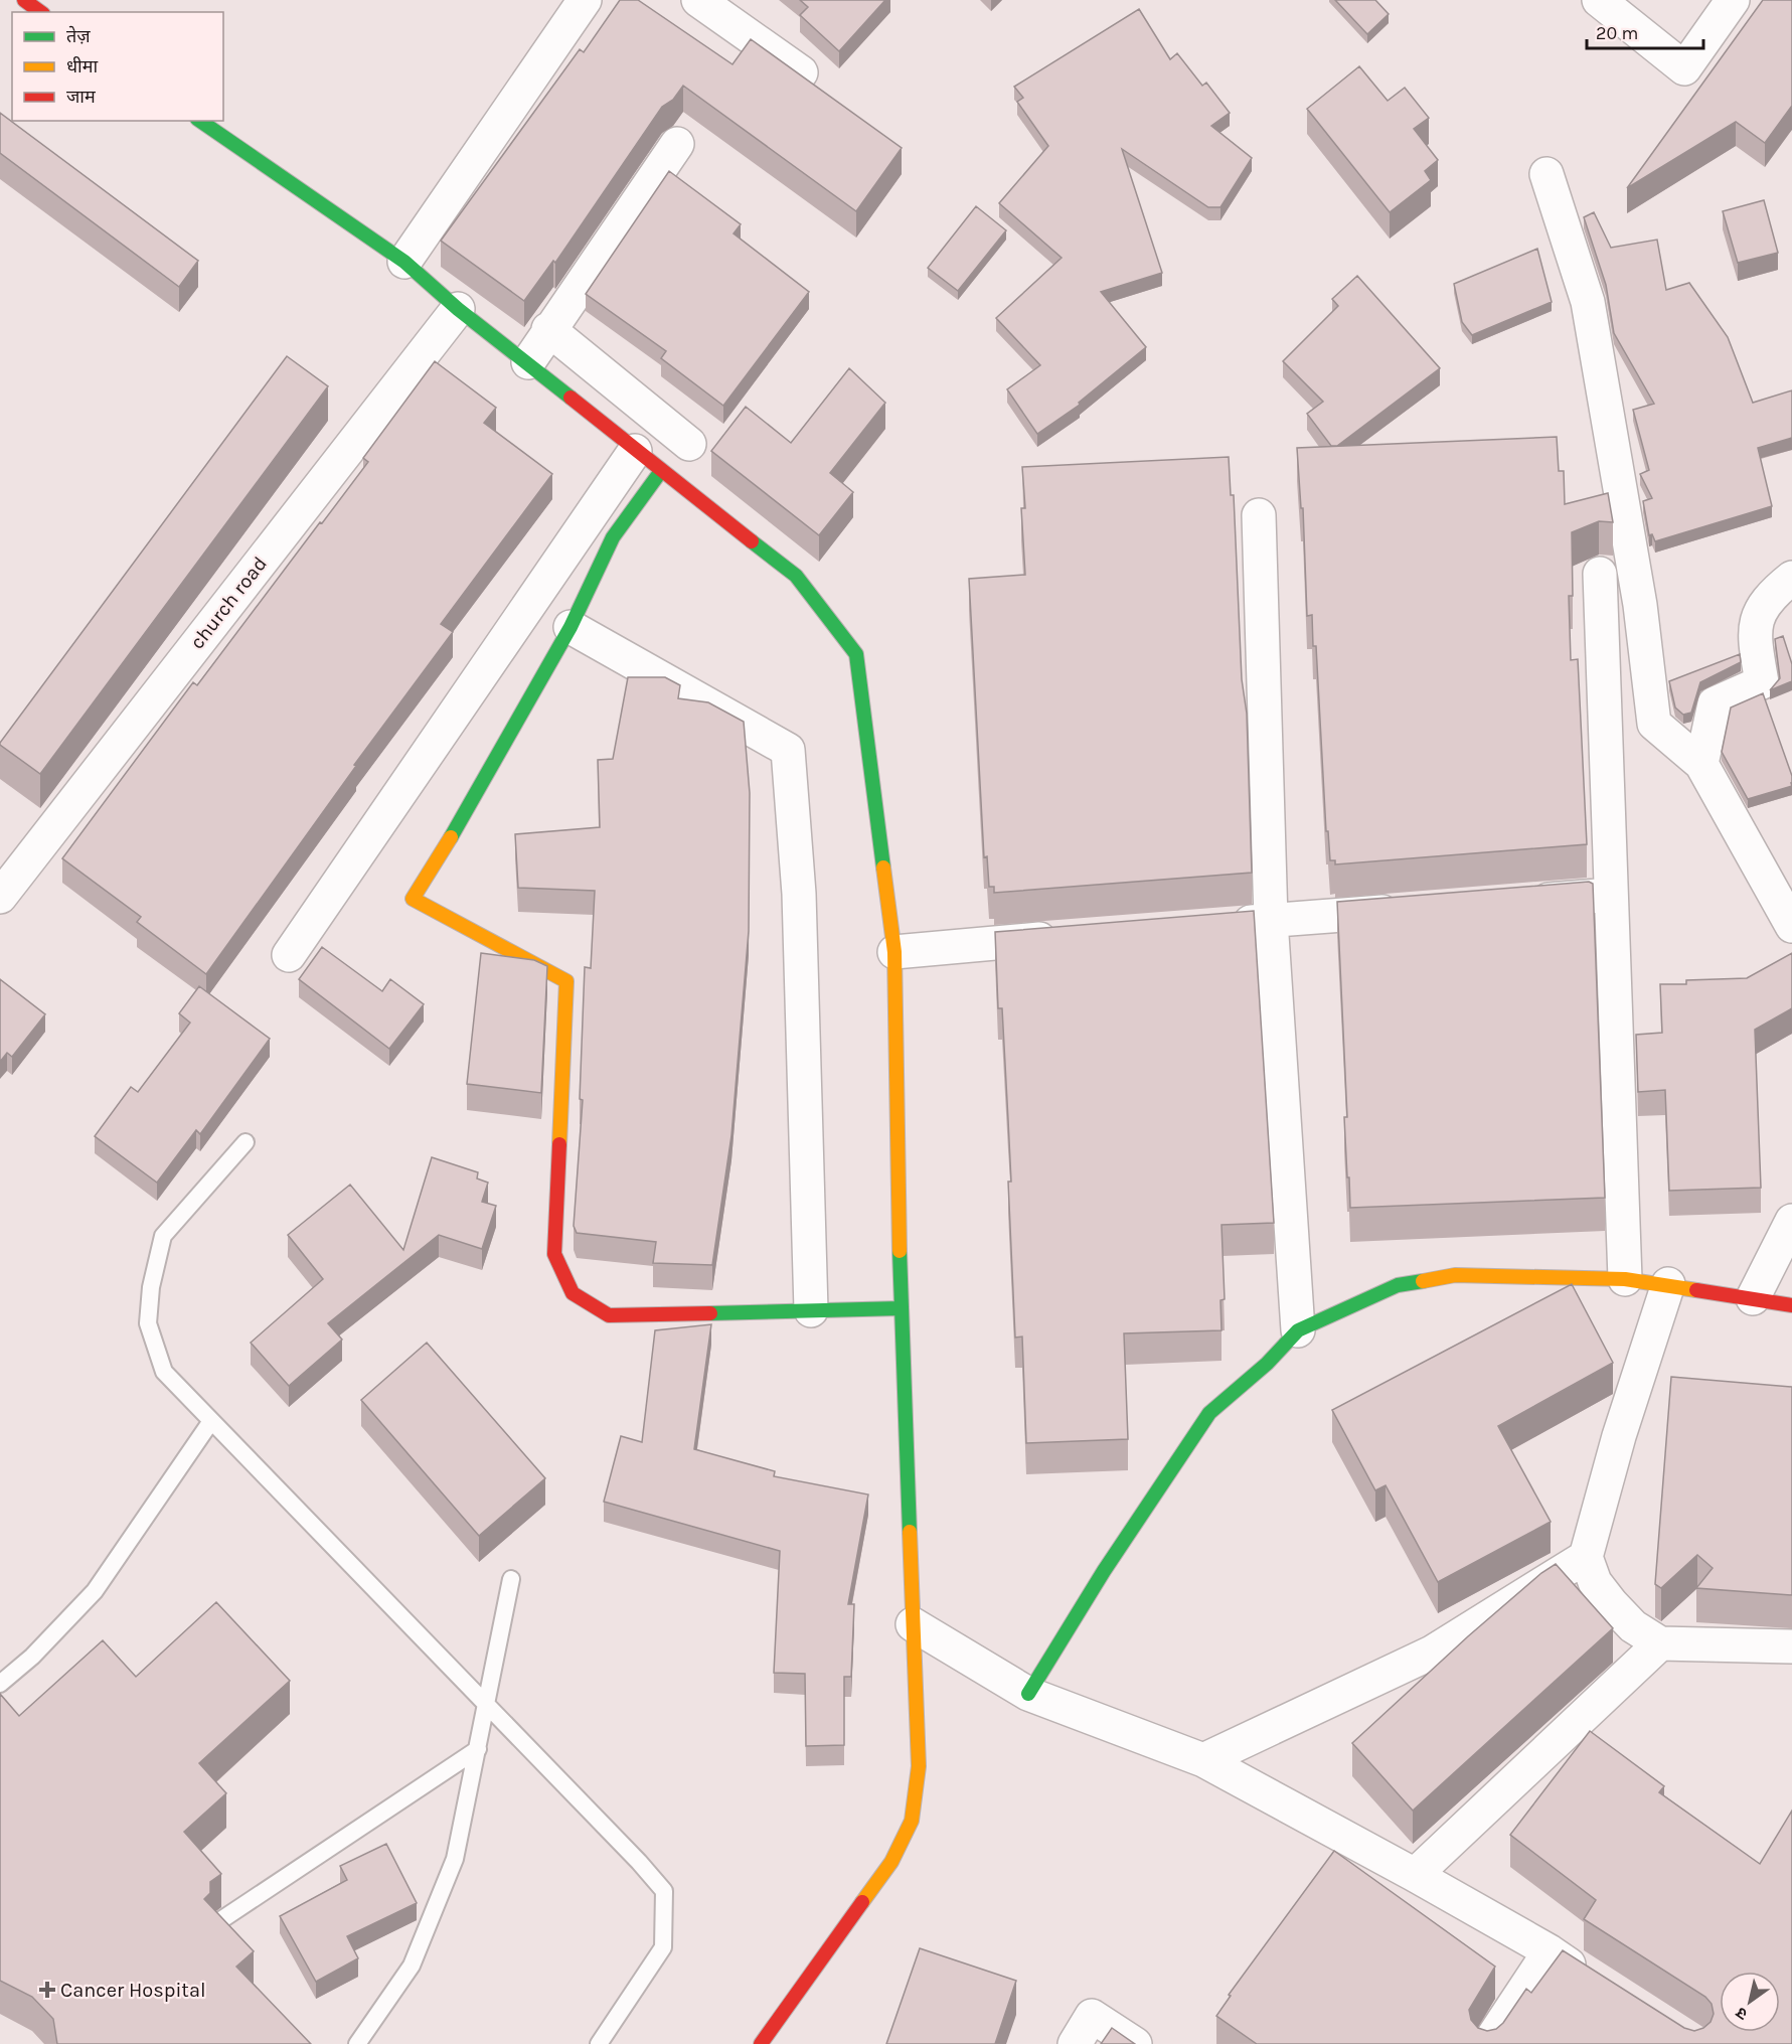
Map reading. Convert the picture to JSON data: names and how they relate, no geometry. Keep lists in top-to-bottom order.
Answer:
{
  "streets": {
    "street": ["church road"]
  },
  "places": {
    "health": ["Cancer Hospital"]
  },
  "legend": ["तेज़", "धीमा", "जाम"],
  "scale_bar": "20 m",
  "north": "bottom left"
}
